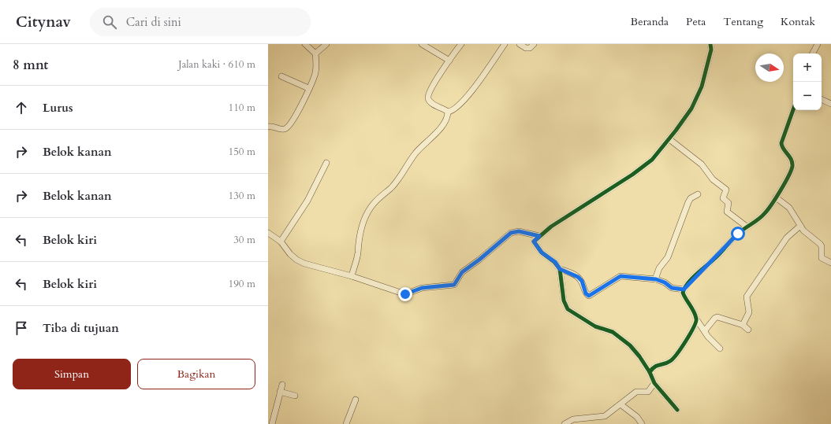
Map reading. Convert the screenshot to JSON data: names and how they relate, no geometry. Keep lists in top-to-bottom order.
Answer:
{
  "north": "right",
  "page": {
    "header": "Citynav",
    "search": "Cari di sini",
    "nav": [
      "Beranda",
      "Peta",
      "Tentang",
      "Kontak"
    ],
    "heading": ["8 mnt", "Jalan kaki · 610 m"],
    "map_buttons": ["+", "−"],
    "list": [
      ["Lurus", "110 m"],
      ["Belok kanan", "150 m"],
      ["Belok kanan", "130 m"],
      ["Belok kiri", "30 m"],
      ["Belok kiri", "190 m"],
      "Tiba di tujuan"
    ],
    "buttons": ["Simpan", "Bagikan"]
  }
}
